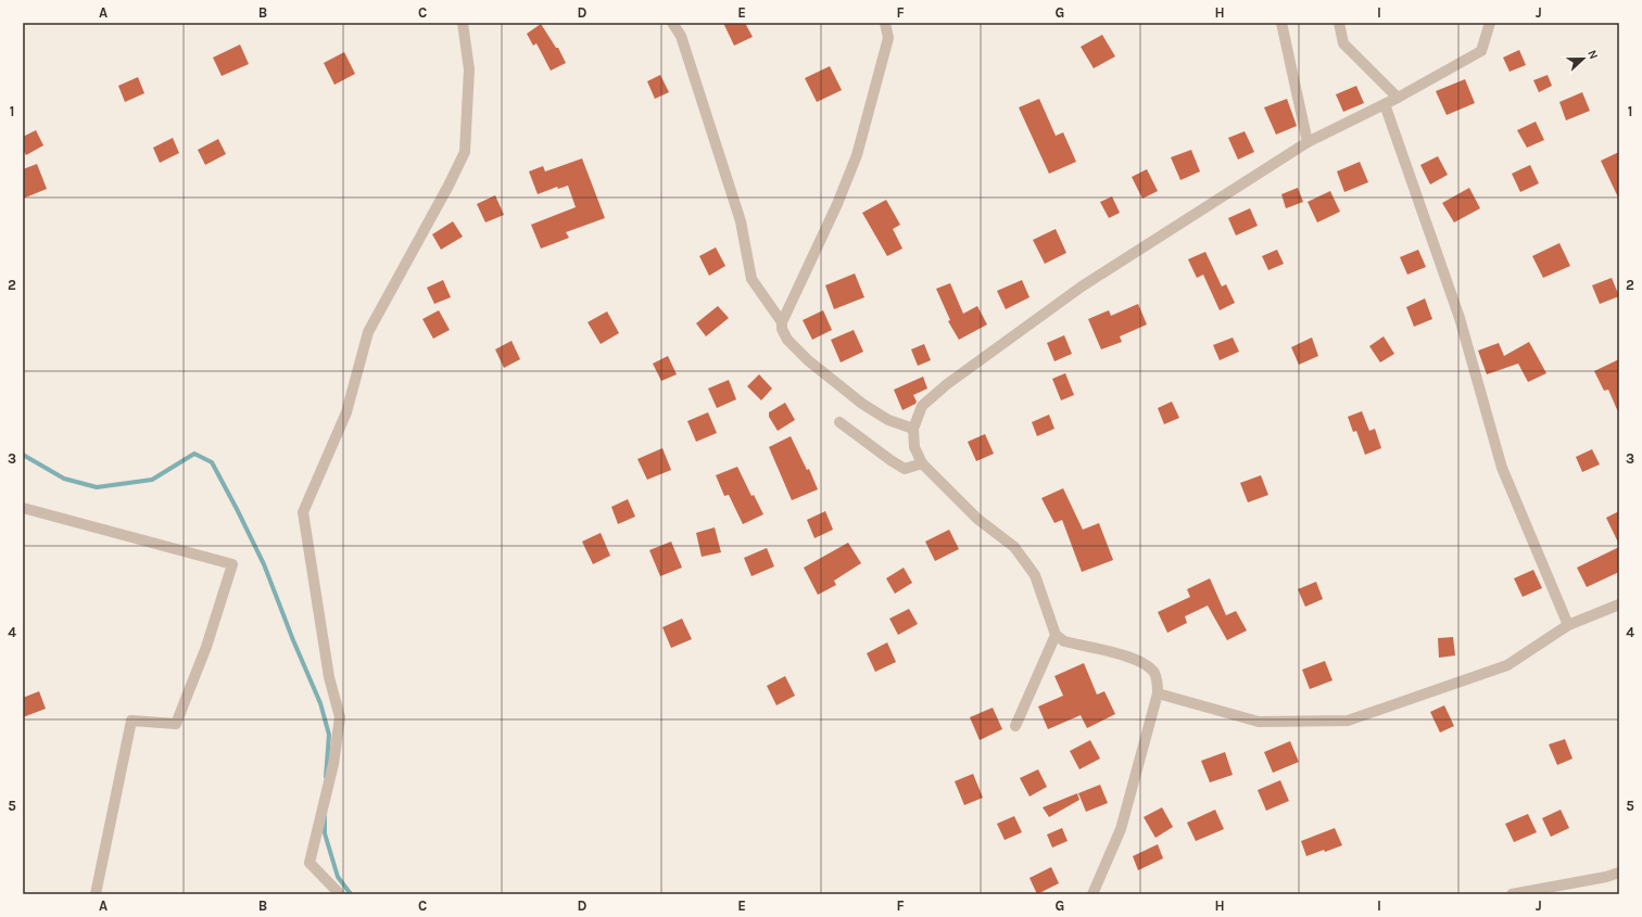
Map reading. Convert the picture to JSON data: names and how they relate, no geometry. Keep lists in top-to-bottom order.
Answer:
{
  "north": "right",
  "grid": {
    "columns": [
      "A",
      "B",
      "C",
      "D",
      "E",
      "F",
      "G",
      "H",
      "I",
      "J"
    ],
    "rows": [
      "1",
      "2",
      "3",
      "4",
      "5"
    ]
  }
}
